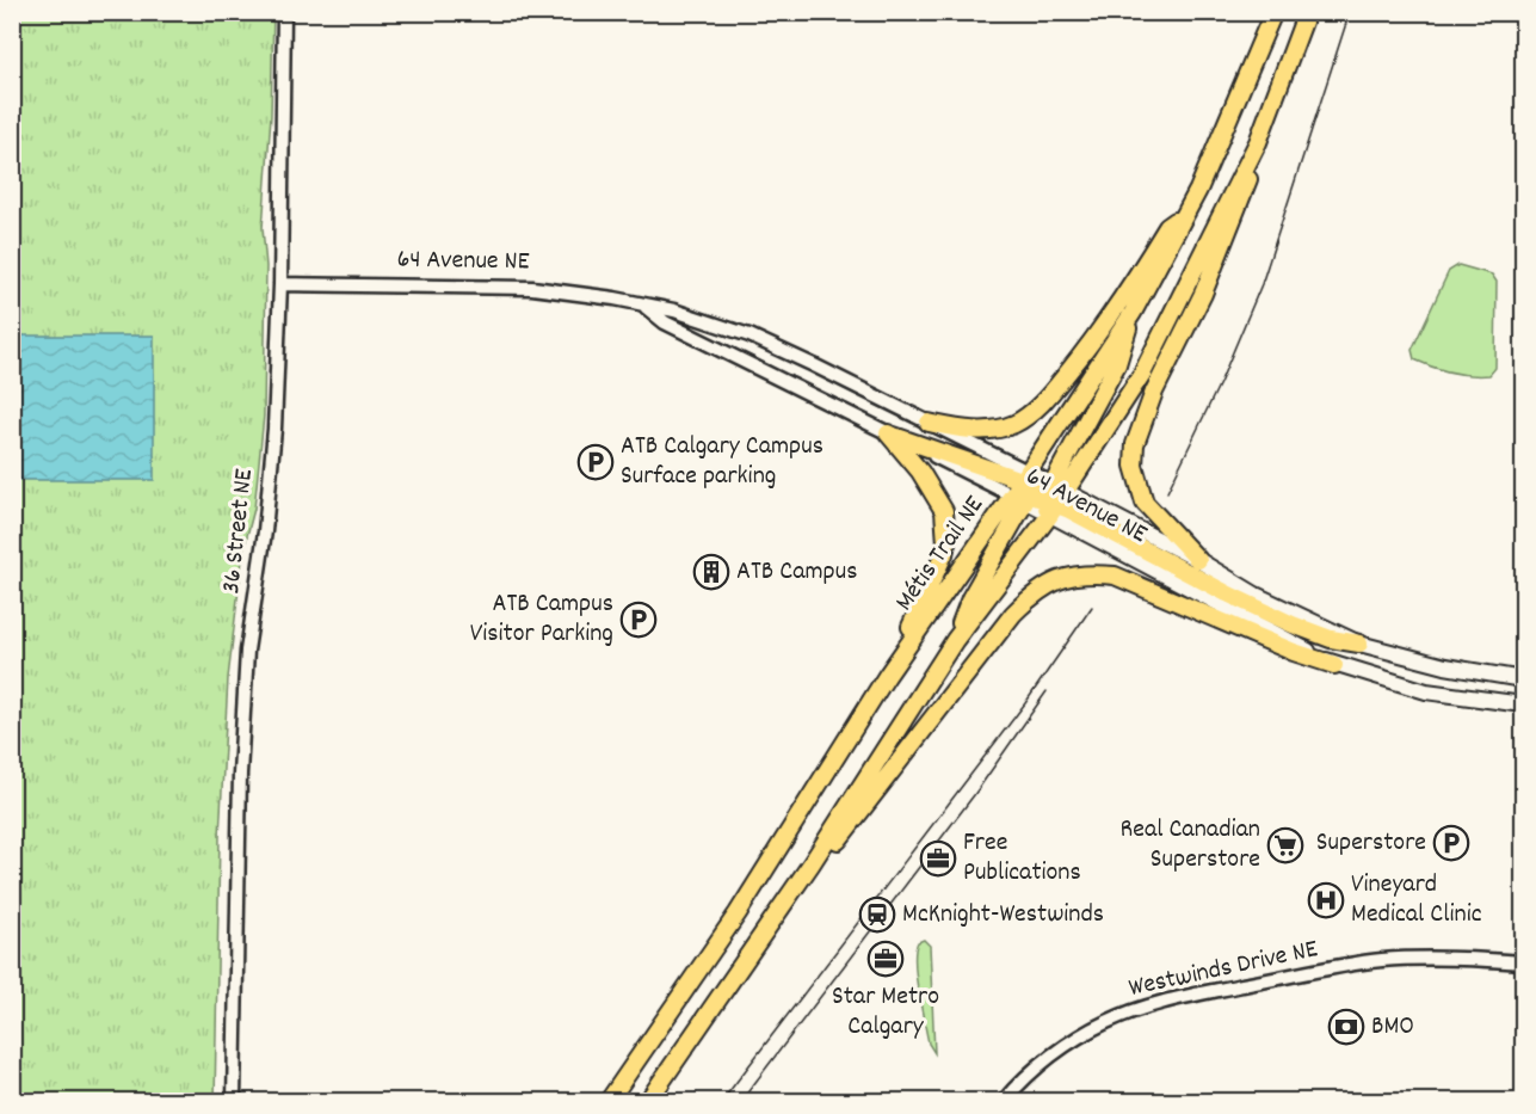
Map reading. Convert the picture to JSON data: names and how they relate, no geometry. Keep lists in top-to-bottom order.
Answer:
{
  "streets": {
    "main road": ["64 Avenue NE", "Métis Trail NE"],
    "street": ["36 Street NE", "Westwinds Drive NE"]
  },
  "crossings": [
    ["64 Avenue NE", "36 Street NE"],
    ["64 Avenue NE", "Métis Trail NE"]
  ],
  "places": {
    "parking": ["ATB Calgary Campus Surface parking", "ATB Campus Visitor Parking", "Superstore"],
    "building": ["ATB Campus"],
    "supermarket": ["Real Canadian Superstore"],
    "office": ["Free Publications", "Star Metro Calgary"],
    "hospital": ["Vineyard Medical Clinic"],
    "station": ["McKnight-Westwinds"],
    "bank": ["BMO"]
  }
}
